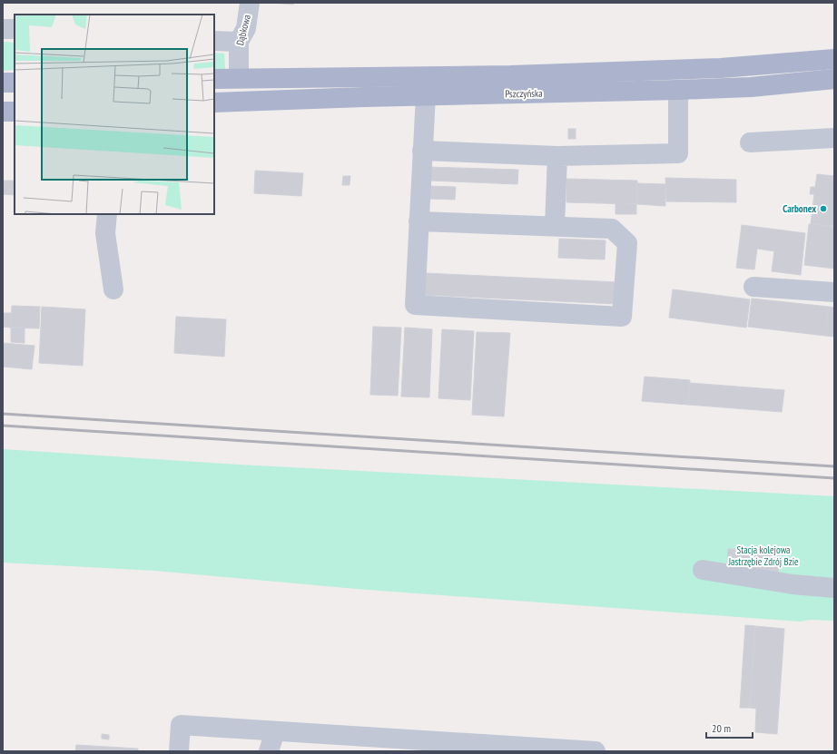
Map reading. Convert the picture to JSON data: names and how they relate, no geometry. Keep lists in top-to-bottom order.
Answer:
{
  "streets": {
    "main road": ["Pszczyńska"],
    "street": ["Dąbkowa"]
  },
  "crossings": [
    ["Dąbkowa", "Pszczyńska"]
  ],
  "parks": ["Stacja kolejowa Jastrzębie Zdrój Bzie"],
  "places": ["Carbonex"],
  "scale_bar": "20 m"
}
